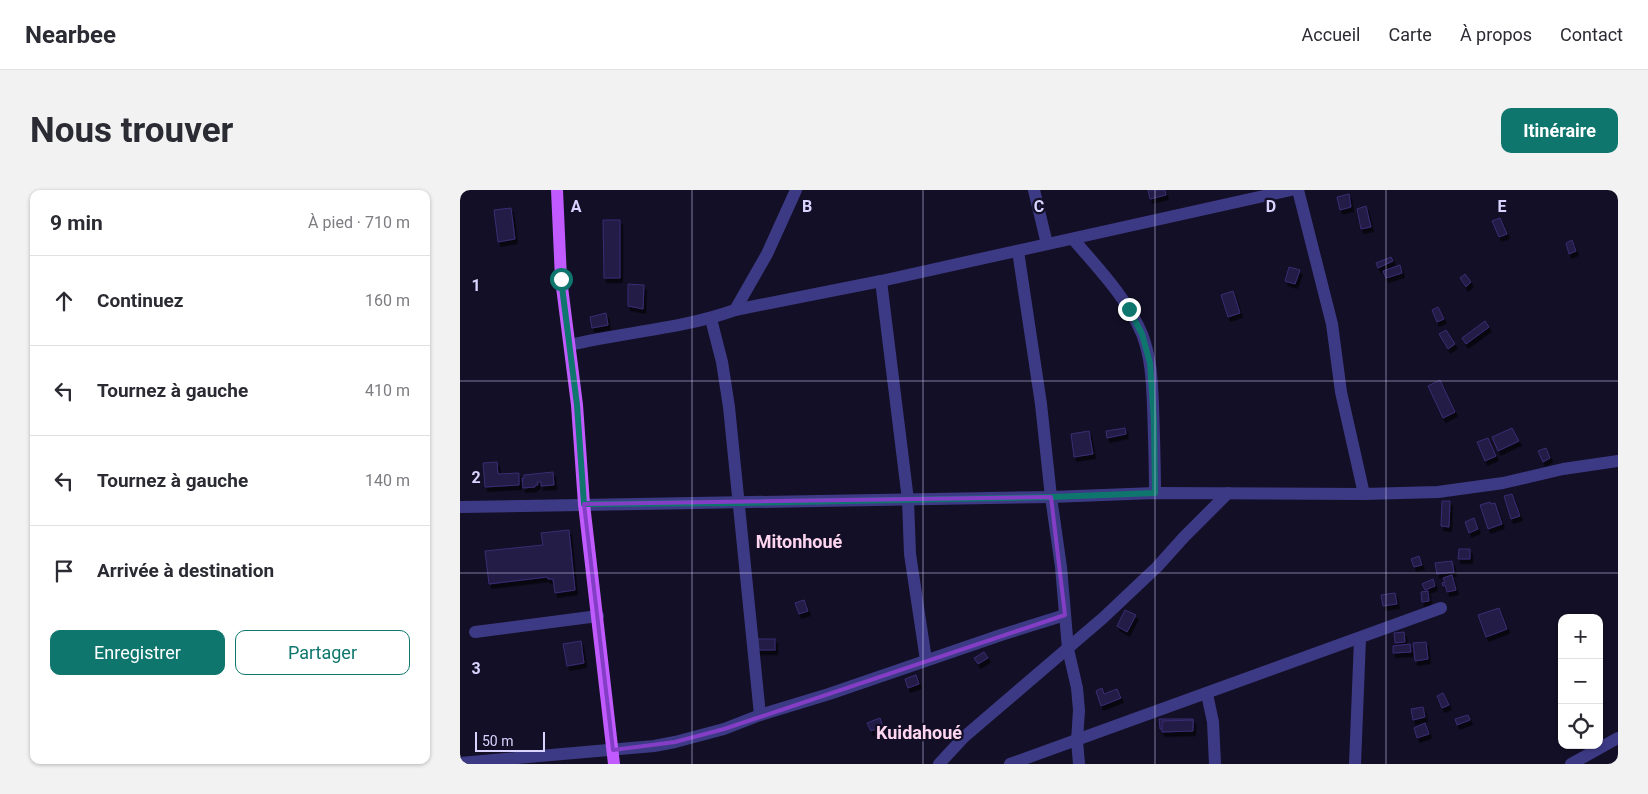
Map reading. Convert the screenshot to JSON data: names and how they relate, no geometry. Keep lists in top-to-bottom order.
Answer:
{
  "districts": ["Mitonhoué", "Kuidahoué"],
  "scale_bar": "50 m",
  "page": {
    "header": "Nearbee",
    "nav": [
      "Accueil",
      "Carte",
      "À propos",
      "Contact"
    ],
    "buttons": [
      "Itinéraire",
      ["Enregistrer", "Partager"]
    ],
    "title": "Nous trouver",
    "heading": ["9 min", "À pied · 710 m"],
    "list": [
      ["Continuez", "160 m"],
      ["Tournez à gauche", "410 m"],
      ["Tournez à gauche", "140 m"],
      "Arrivée à destination"
    ],
    "map_buttons": ["+", "−"],
    "scale": "50 m"
  },
  "grid": {
    "columns": [
      "A",
      "B",
      "C",
      "D",
      "E"
    ],
    "rows": ["1", "2", "3"]
  }
}
